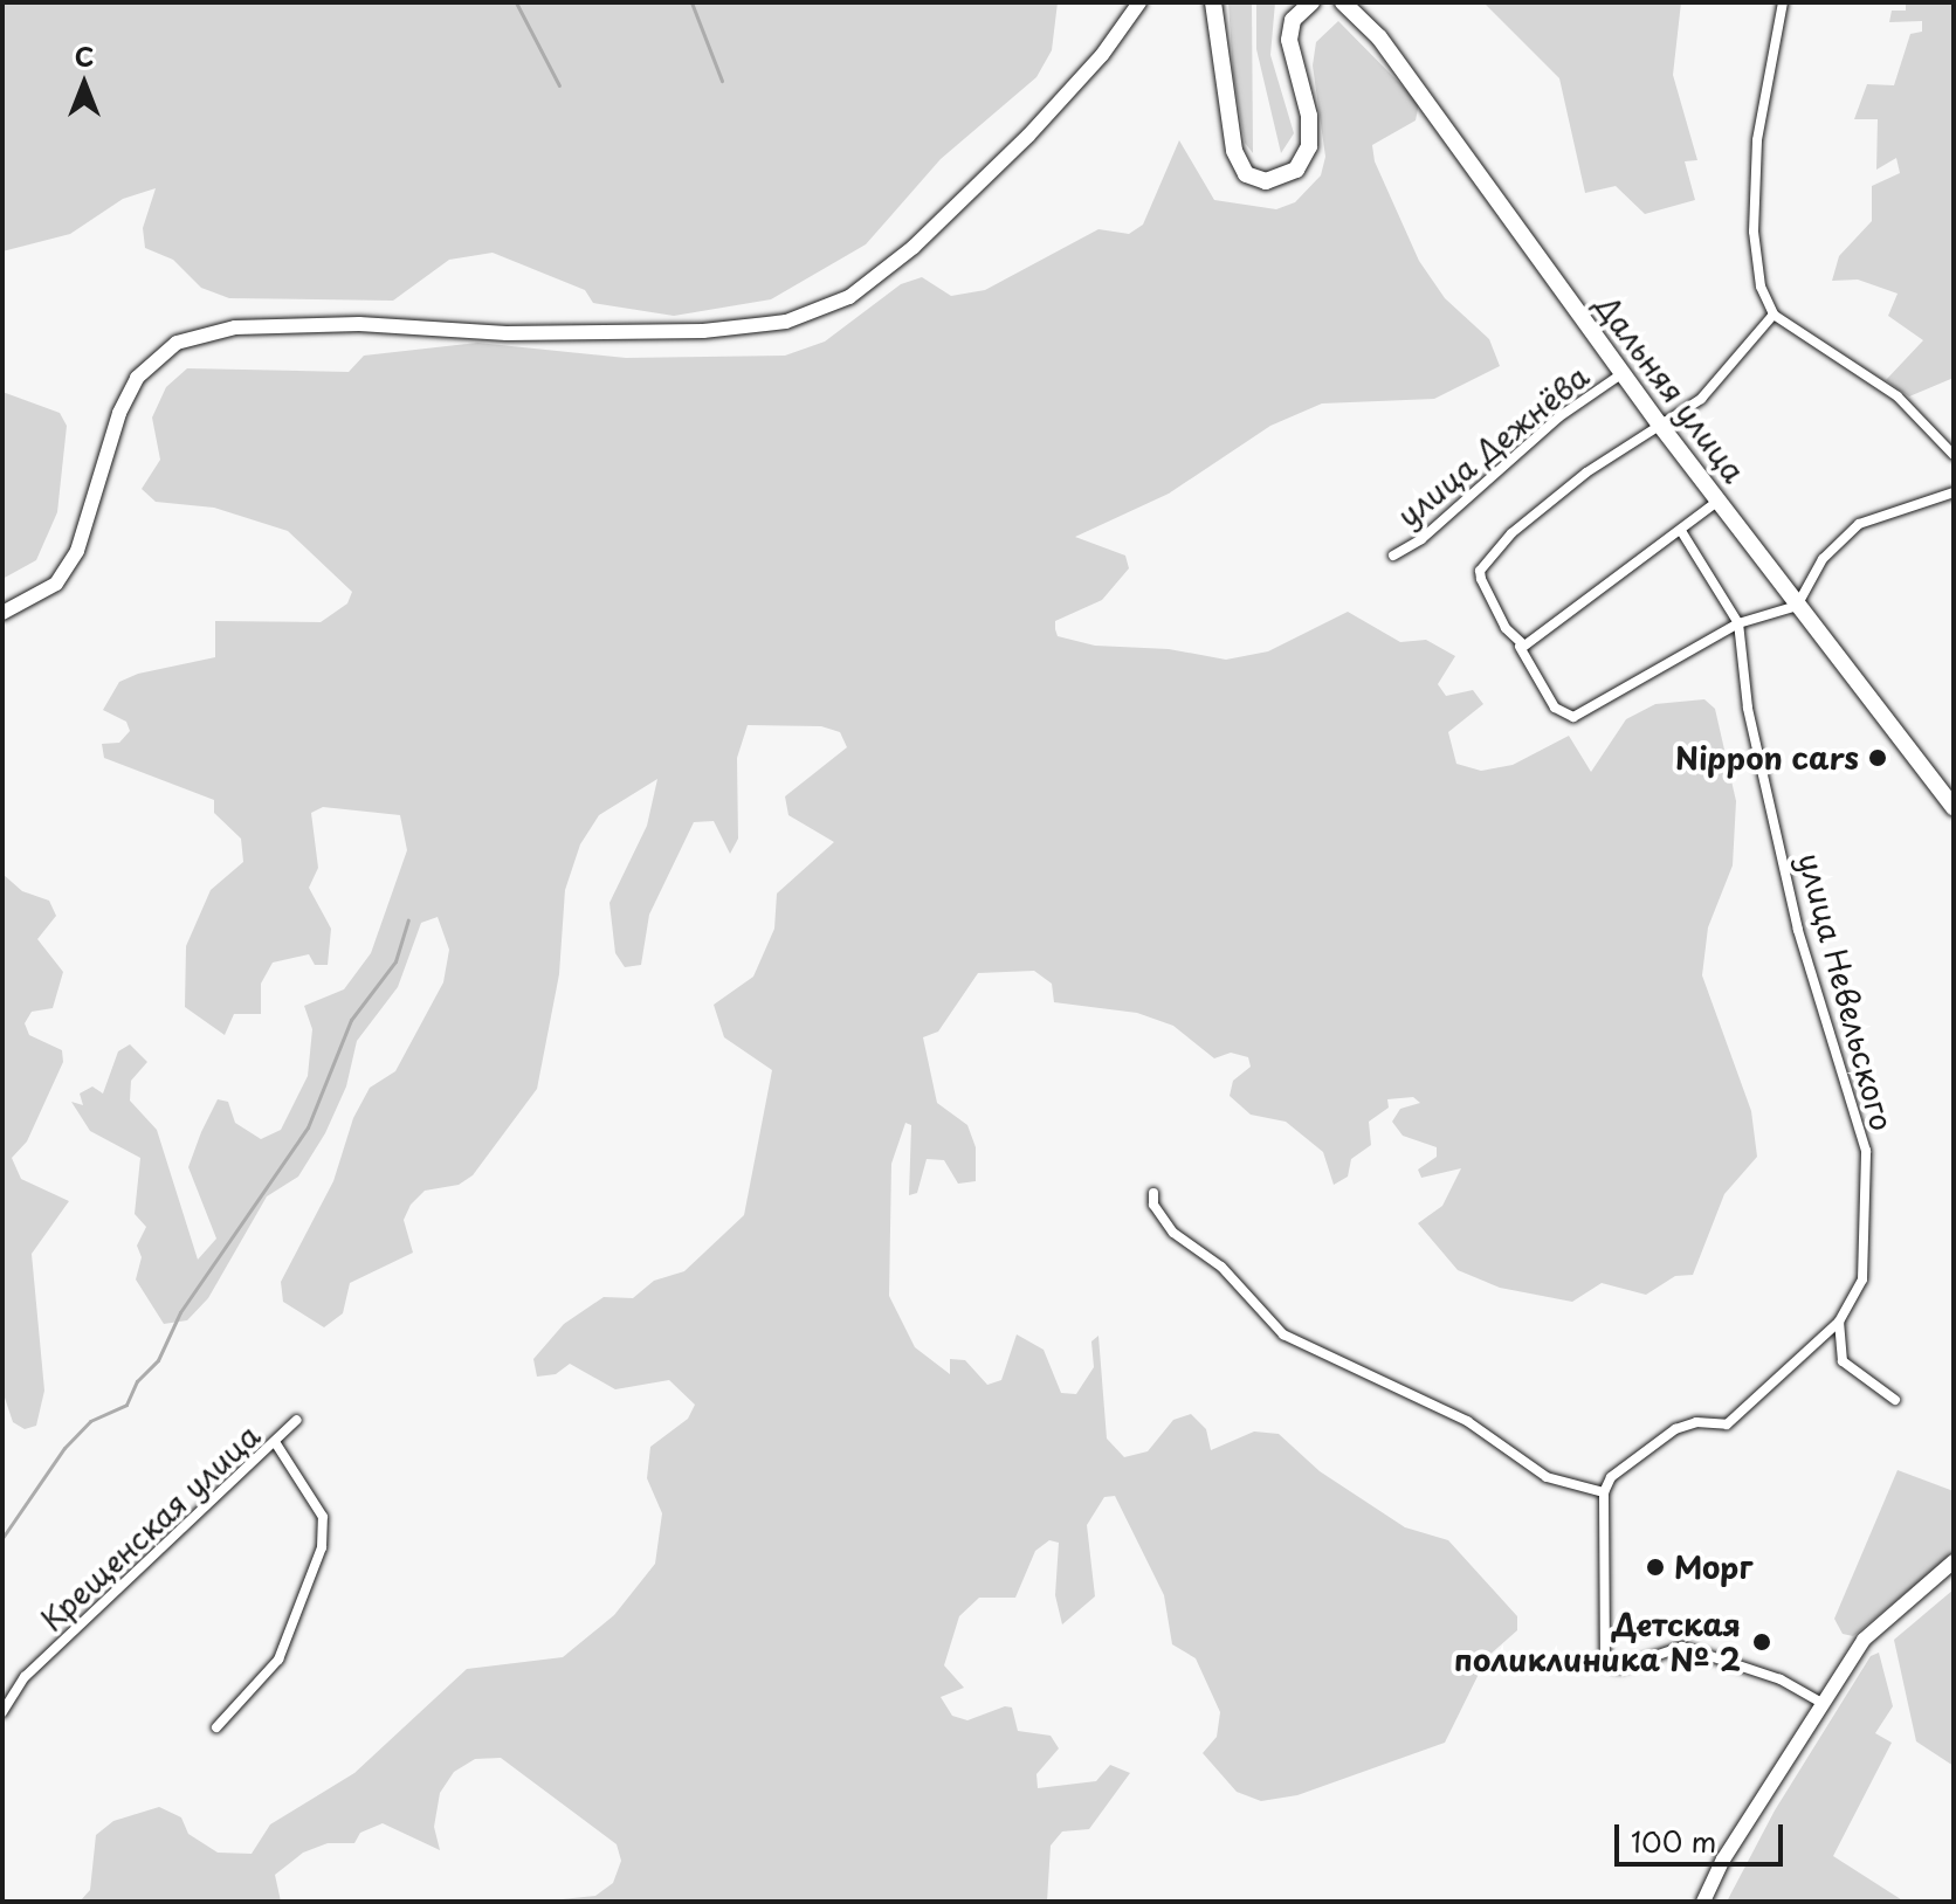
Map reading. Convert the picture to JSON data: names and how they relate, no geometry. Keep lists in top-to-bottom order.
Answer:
{
  "streets": {
    "main road": ["Дальняя улица"],
    "street": ["улица Дежнёва", "улица Невельского", "Крещенская улица"]
  },
  "crossings": [
    ["Дальняя улица", "улица Дежнёва"]
  ],
  "places": ["Nippon cars", "Морг", "Детская поликлиника № 2"],
  "scale_bar": "100 m",
  "north": "top"
}
